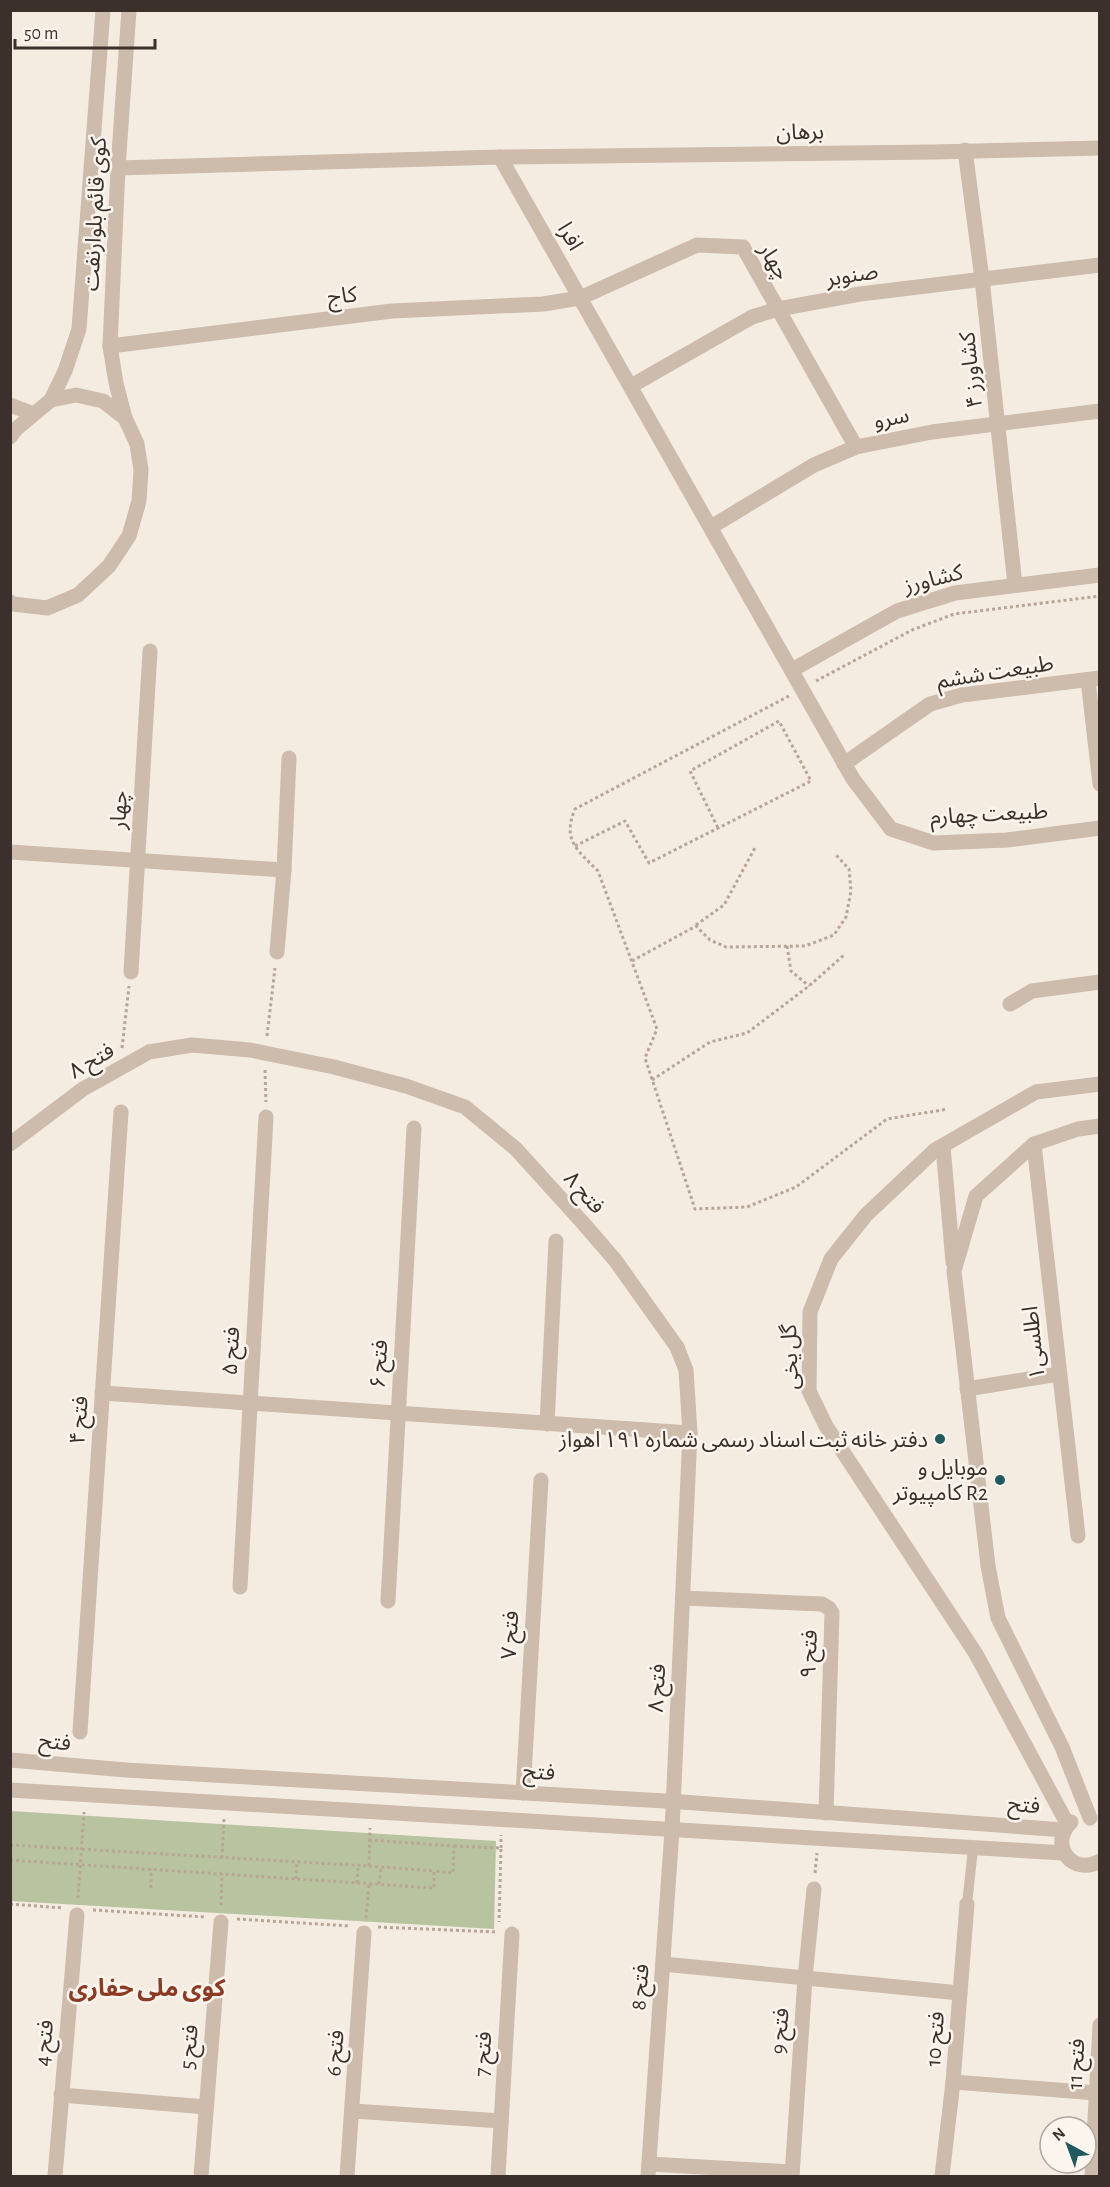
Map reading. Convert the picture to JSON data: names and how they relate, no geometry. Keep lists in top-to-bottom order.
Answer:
{
  "streets": {
    "street": [
      "برهان",
      "کوی قائم بلوارنفت",
      "افرا",
      "چهار",
      "صنوبر",
      "کاج",
      "کشاورز ۴",
      "سرو",
      "کشاورز",
      "طبیعت ششم",
      "طبیعت چهارم",
      "فتح ۸",
      "اطلسی۱",
      "فتح ۵",
      "گل یخی",
      "فتح ۶",
      "فتح ۴",
      "فتح ۷",
      "فتح ۹",
      "فتح",
      "فتح 8",
      "فتح 9",
      "فتح 10",
      "فتح 4",
      "فتح 5",
      "فتح 6",
      "فتح 7",
      "فتح 11"
    ]
  },
  "crossings": [
    ["برهان", "افرا"],
    ["برهان", "کشاورز ۴"],
    ["کوی قائم بلوارنفت", "کاج"],
    ["افرا", "چهار"],
    ["افرا", "صنوبر"],
    ["افرا", "کاج"],
    ["افرا", "سرو"],
    ["افرا", "کشاورز"],
    ["افرا", "طبیعت چهارم"],
    ["چهار", "صنوبر"],
    ["چهار", "کاج"],
    ["چهار", "سرو"],
    ["صنوبر", "کشاورز ۴"],
    ["کشاورز ۴", "سرو"],
    ["کشاورز ۴", "کشاورز"],
    ["کشاورز", "طبیعت چهارم"],
    ["طبیعت ششم", "طبیعت چهارم"],
    ["فتح ۸", "فتح ۹"],
    ["فتح ۸", "فتح"],
    ["فتح ۸", "فتح 8"],
    ["گل یخی", "فتح"],
    ["فتح ۷", "فتح"],
    ["فتح ۹", "فتح"],
    ["فتح", "فتح 8"]
  ],
  "districts": ["کوی ملی حفاری"],
  "places": ["دفتر خانه ثبت اسناد رسمی شماره ۱۹۱ اهواز", "موبایل و کامپیوتر R2"],
  "scale_bar": "50 m",
  "north": "top left"
}
